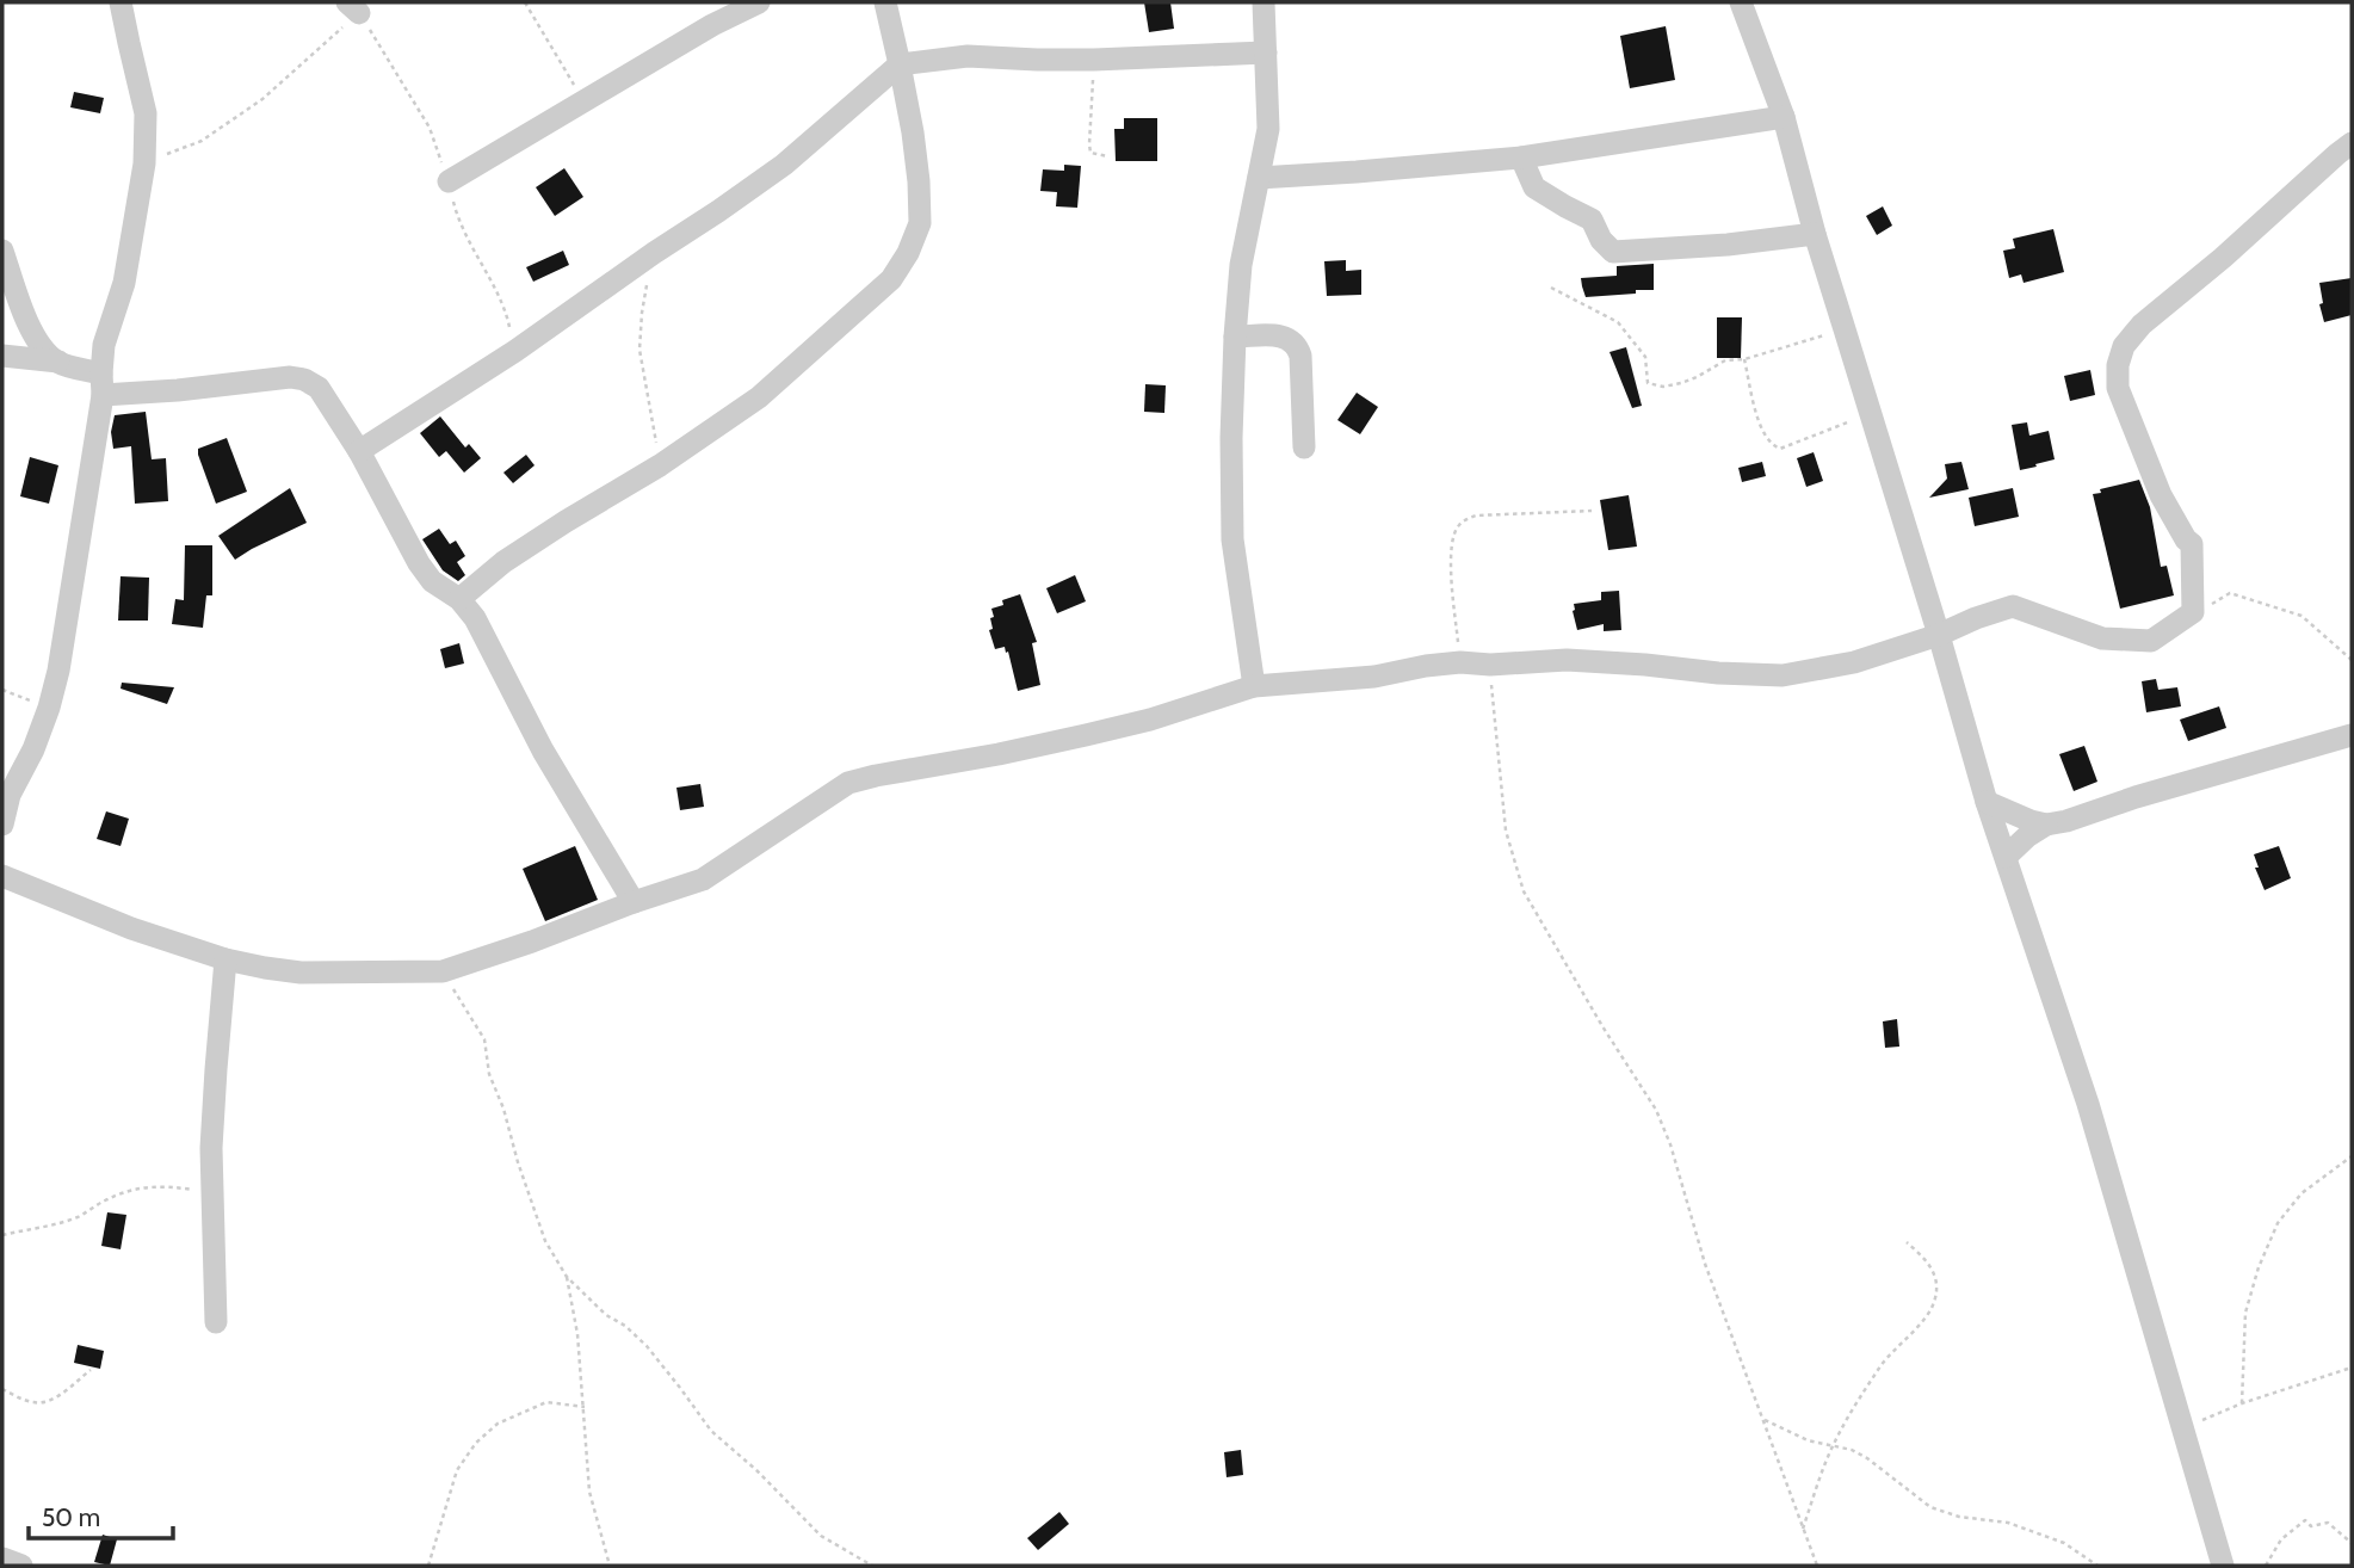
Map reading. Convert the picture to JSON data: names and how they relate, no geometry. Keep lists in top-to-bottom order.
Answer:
{
  "scale_bar": "50 m"
}
